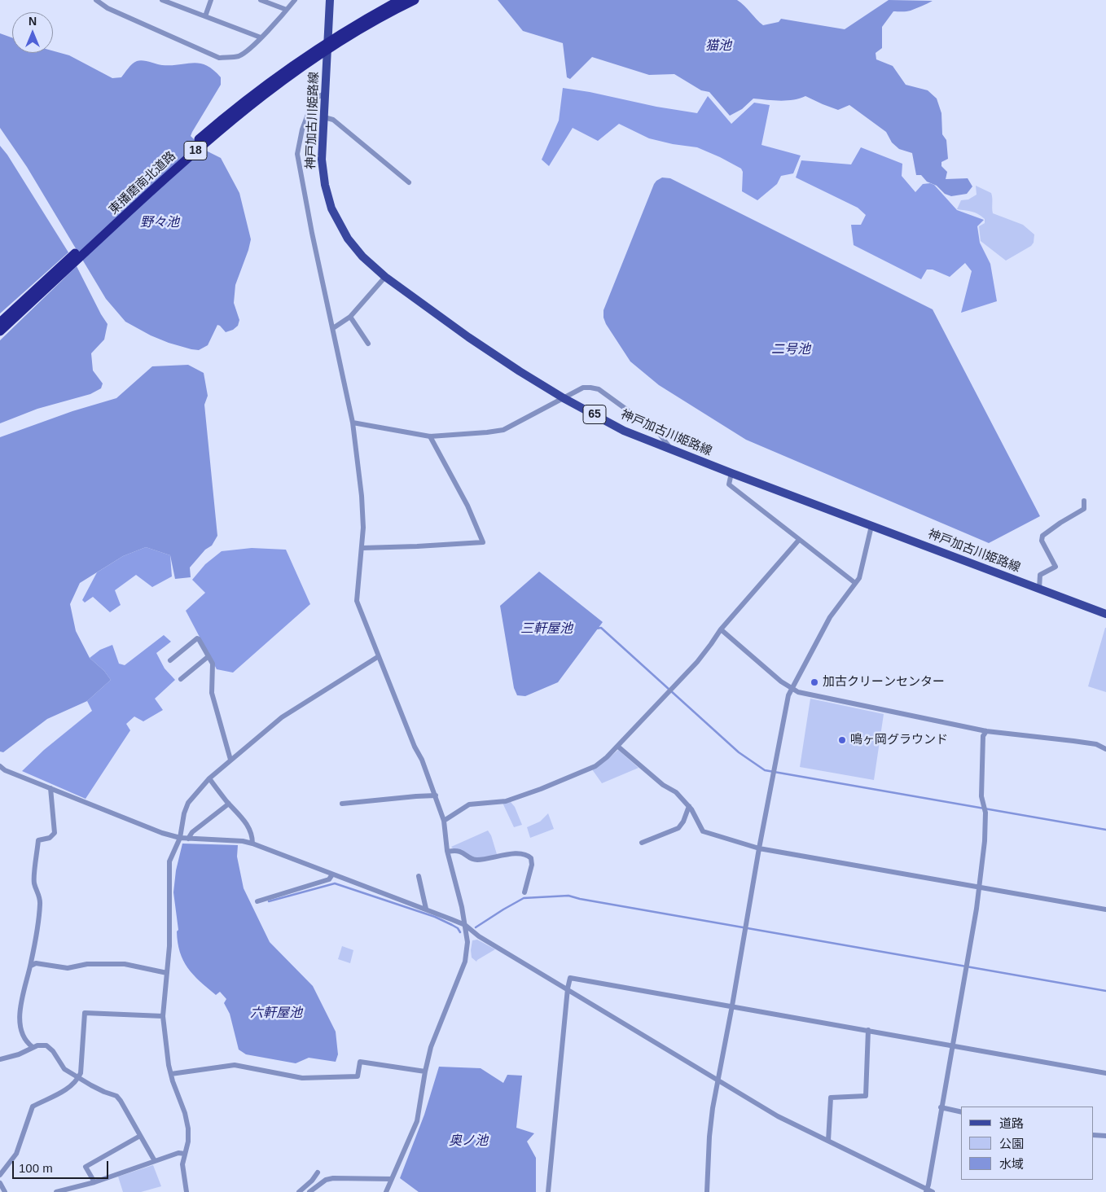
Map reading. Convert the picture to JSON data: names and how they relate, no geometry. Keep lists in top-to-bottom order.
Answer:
{
  "streets": {
    "highway": ["18", "東播磨南北道路"],
    "main road": ["神戸加古川姫路線", "65"]
  },
  "water": [
    "猫池",
    "野々池",
    "二号池",
    "三軒屋池",
    "六軒屋池",
    "奥ノ池"
  ],
  "places": ["加古クリーンセンター", "鳴ヶ岡グラウンド"],
  "legend": ["道路", "公園", "水域"],
  "scale_bar": "100 m",
  "north": "top"
}
